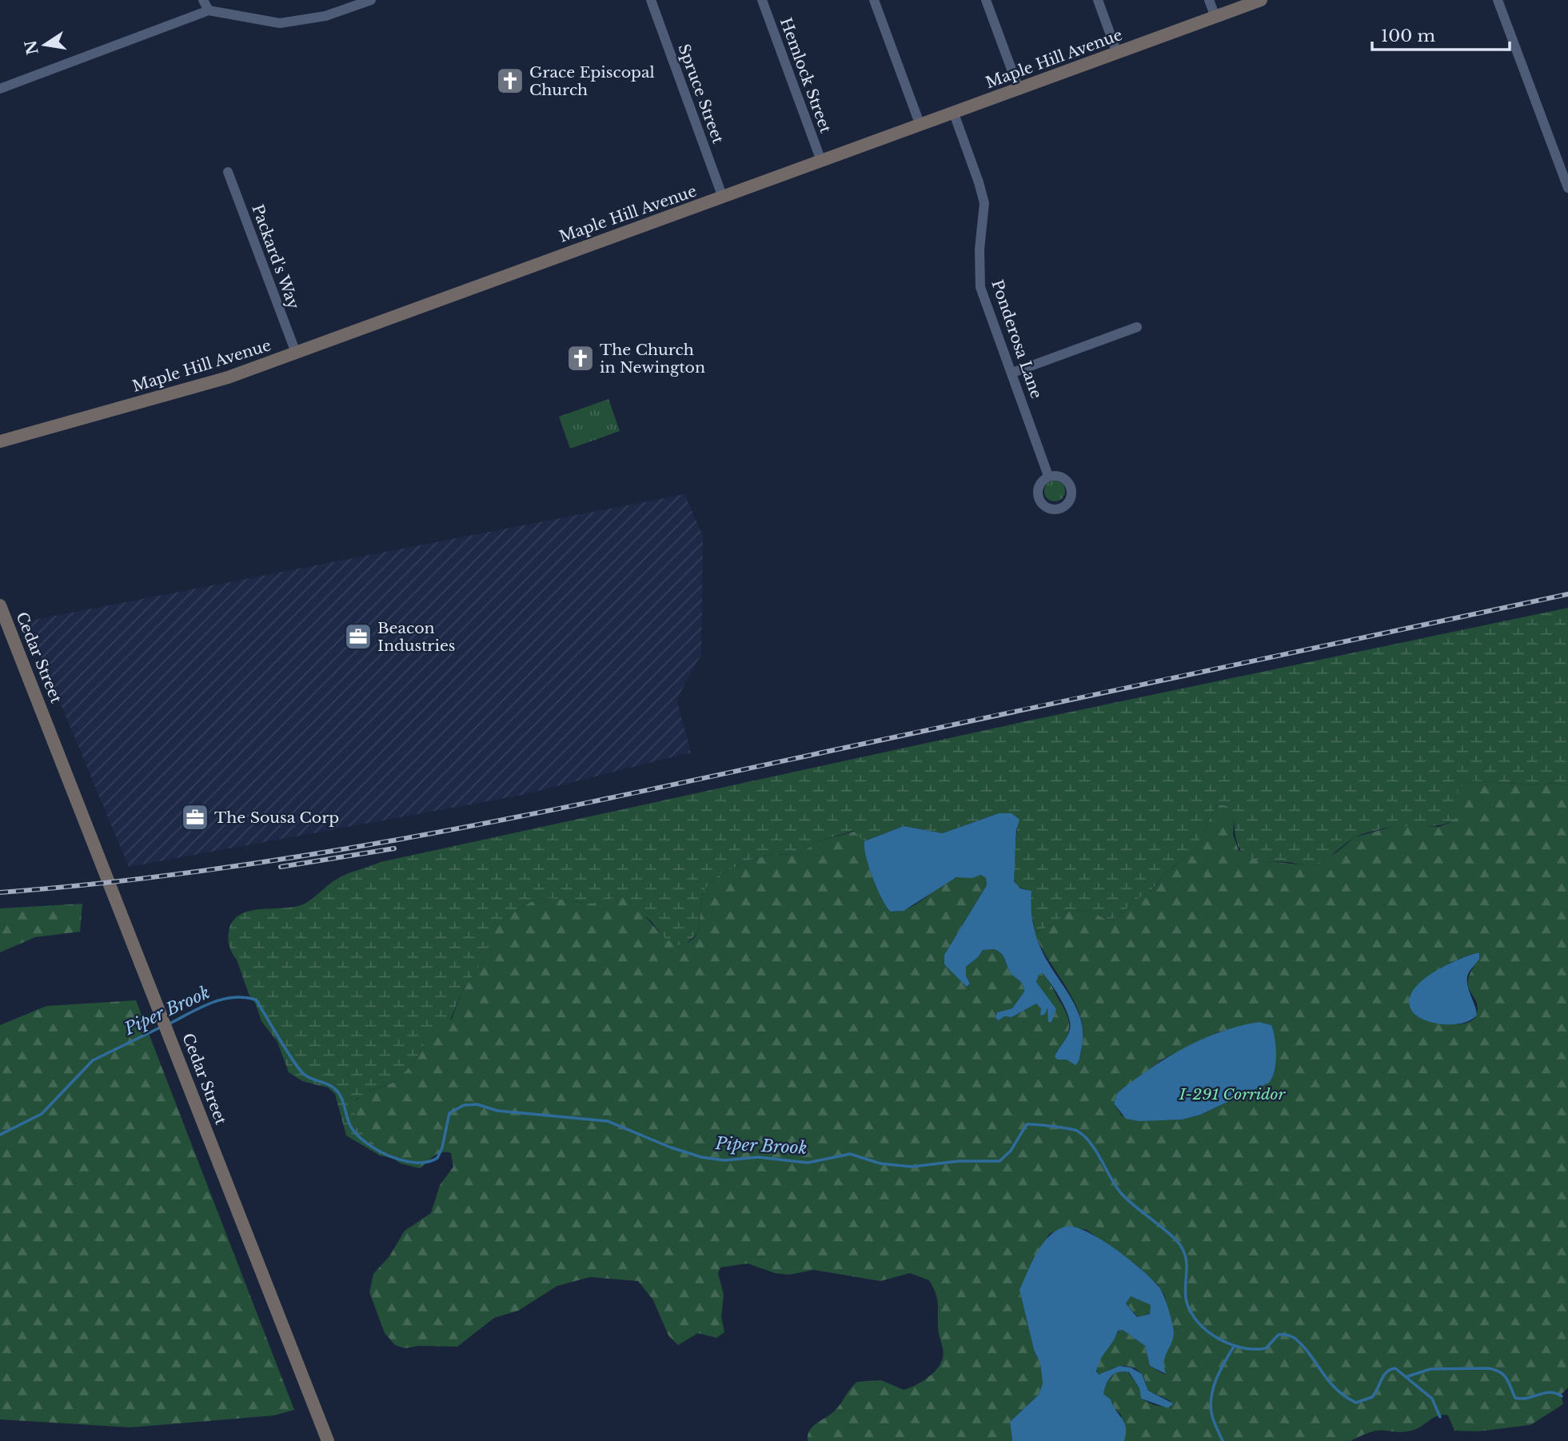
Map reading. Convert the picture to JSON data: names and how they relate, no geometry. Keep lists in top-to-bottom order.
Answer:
{
  "streets": {
    "street": [
      "Maple Hill Avenue",
      "Hemlock Street",
      "Spruce Street",
      "Packard's Way",
      "Ponderosa Lane",
      "Cedar Street"
    ]
  },
  "crossings": [
    ["Maple Hill Avenue", "Hemlock Street"],
    ["Maple Hill Avenue", "Spruce Street"],
    ["Maple Hill Avenue", "Packard's Way"],
    ["Maple Hill Avenue", "Ponderosa Lane"]
  ],
  "water": ["Piper Brook"],
  "parks": ["I-291 Corridor"],
  "places": {
    "church": ["Grace Episcopal Church", "The Church in Newington"],
    "office": ["Beacon Industries", "The Sousa Corp"]
  },
  "scale_bar": "100 m",
  "north": "left"
}
